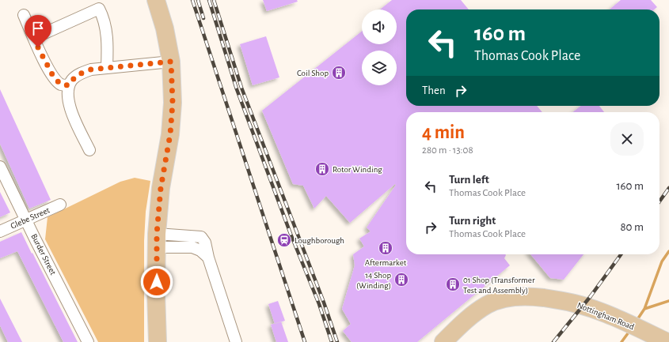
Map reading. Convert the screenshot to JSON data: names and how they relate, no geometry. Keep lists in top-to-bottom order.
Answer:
{
  "streets": {
    "main road": ["Nottingham Road"],
    "street": ["Glebe Street", "Burder Street"]
  },
  "crossings": [
    ["Glebe Street", "Burder Street"]
  ],
  "places": {
    "building": [
      "Coil Shop",
      "Rotor Winding",
      "Aftermarket",
      "14 Shop (Winding)",
      "01 Shop (Transformer Test and Assembly)"
    ],
    "station": ["Loughborough"]
  },
  "page": {
    "turn": ["160 m", "Thomas Cook Place"],
    "then": "Then",
    "heading": ["4 min", "280 m · 13:08"],
    "list": [
      {
        "name": "Turn left",
        "note": "Thomas Cook Place",
        "value": "160 m"
      },
      {
        "name": "Turn right",
        "note": "Thomas Cook Place",
        "value": "80 m"
      }
    ]
  }
}
